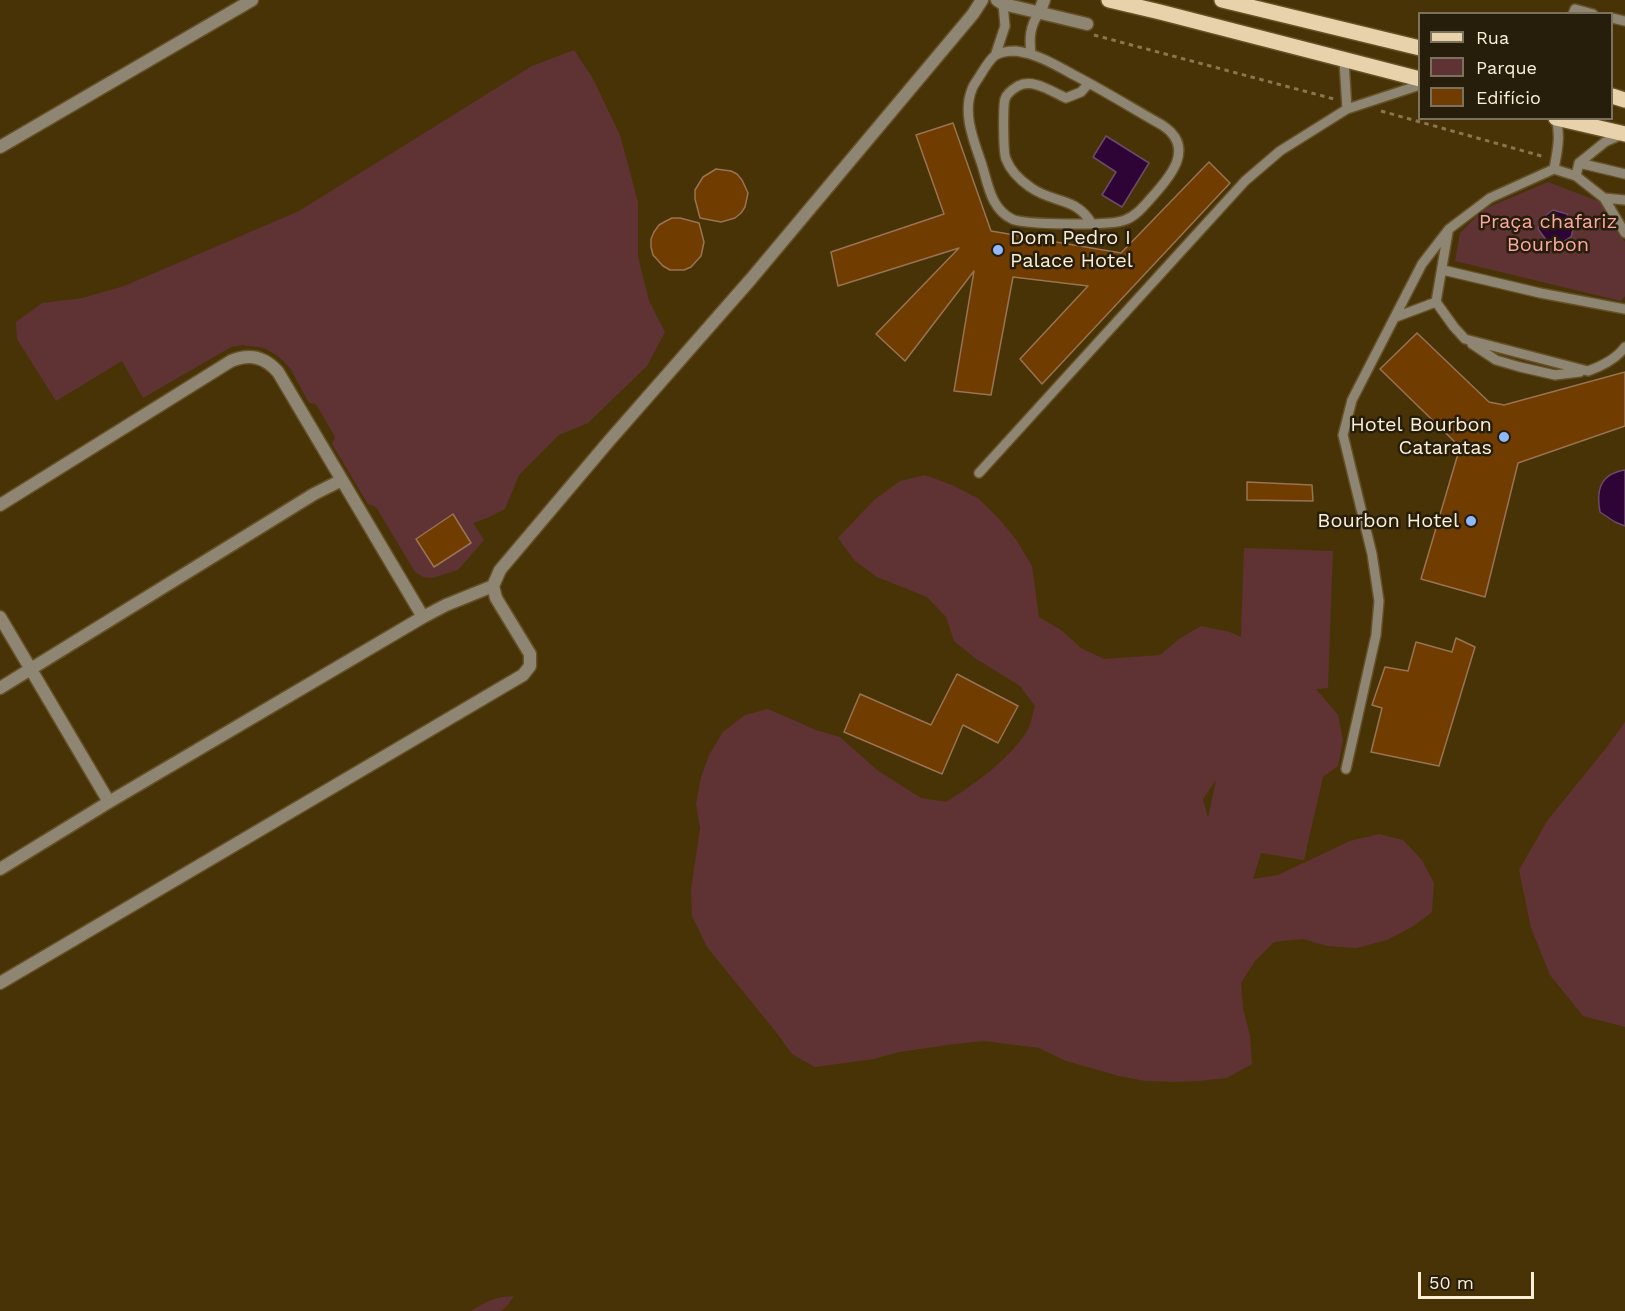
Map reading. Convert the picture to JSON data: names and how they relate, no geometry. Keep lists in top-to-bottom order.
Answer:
{
  "parks": ["Praça chafariz Bourbon"],
  "places": ["Dom Pedro I Palace Hotel", "Hotel Bourbon Cataratas", "Bourbon Hotel"],
  "legend": ["Rua", "Parque", "Edifício"],
  "scale_bar": "50 m"
}
